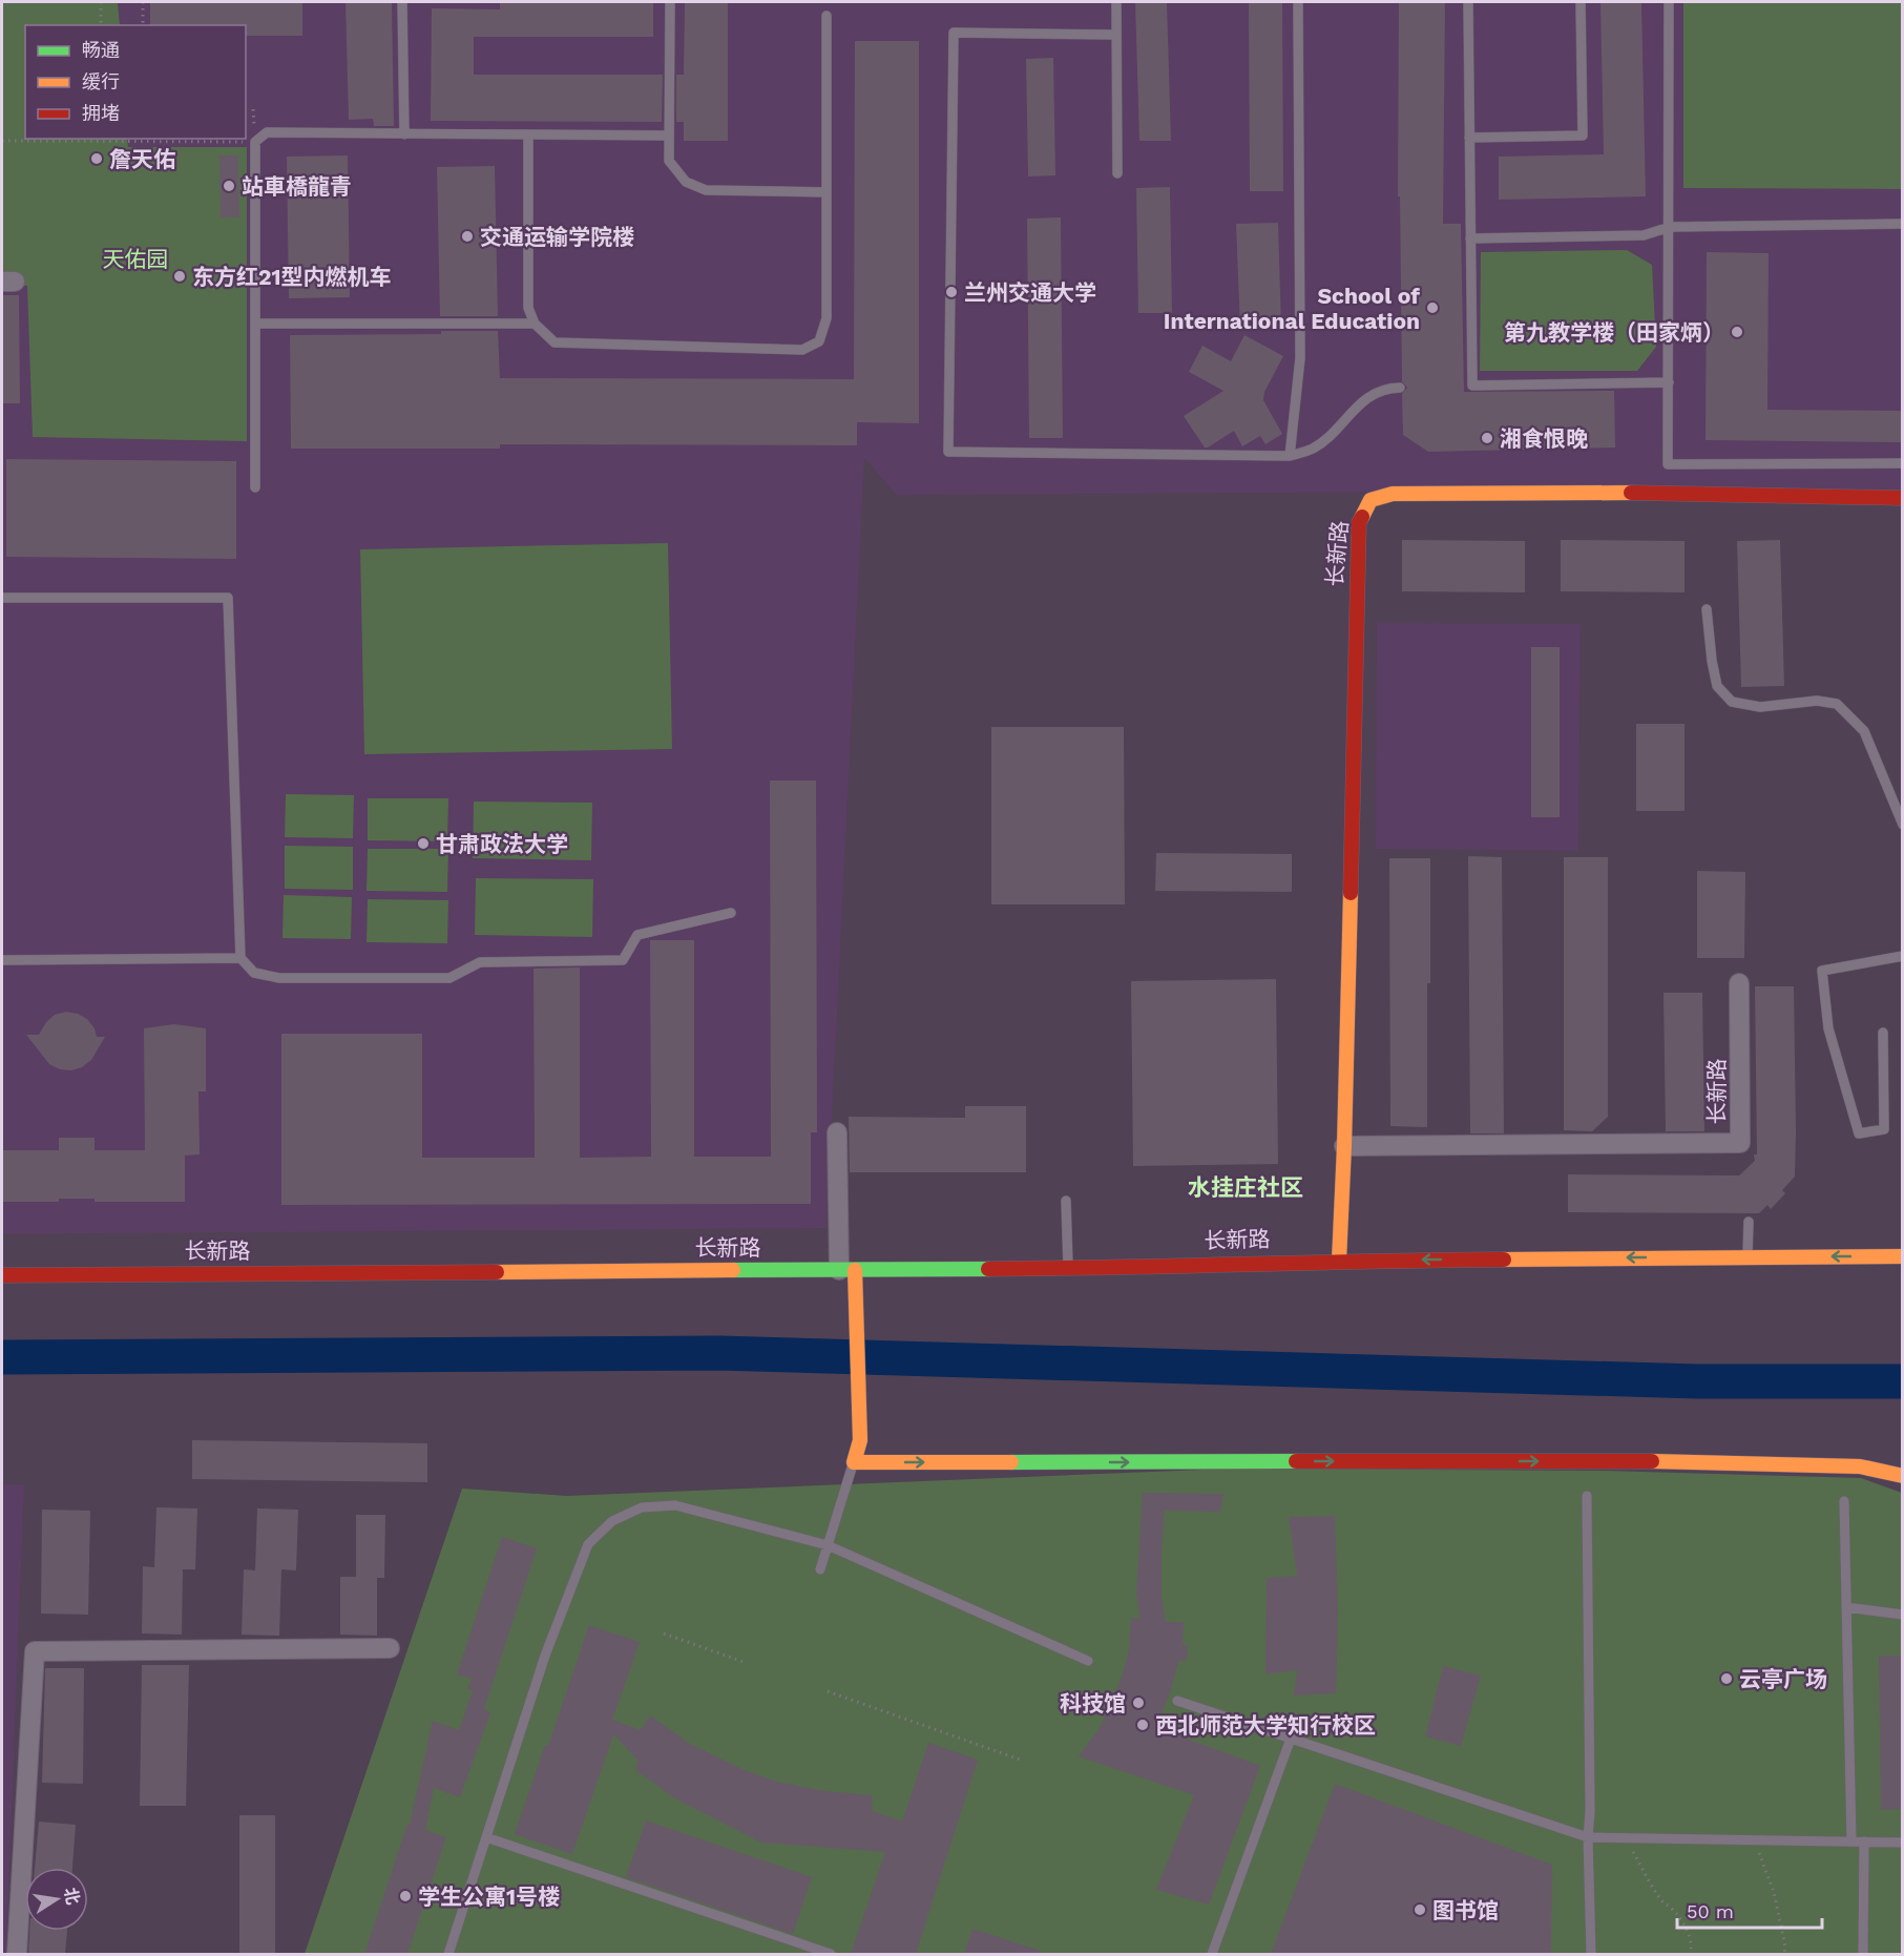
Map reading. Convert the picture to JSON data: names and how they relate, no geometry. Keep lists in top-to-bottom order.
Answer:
{
  "streets": {
    "street": ["长新路"]
  },
  "districts": ["水挂庄社区"],
  "parks": ["天佑园"],
  "places": [
    "詹天佑",
    "站車橋龍青",
    "交通运输学院楼",
    "东方红21型内燃机车",
    "兰州交通大学",
    "School of International Education",
    "第九教学楼（田家炳）",
    "湘食恨晚",
    "甘肃政法大学",
    "云亭广场",
    "科技馆",
    "西北师范大学知行校区",
    "学生公寓1号楼",
    "图书馆"
  ],
  "legend": ["畅通", "缓行", "拥堵"],
  "scale_bar": "50 m",
  "north": "right"
}
